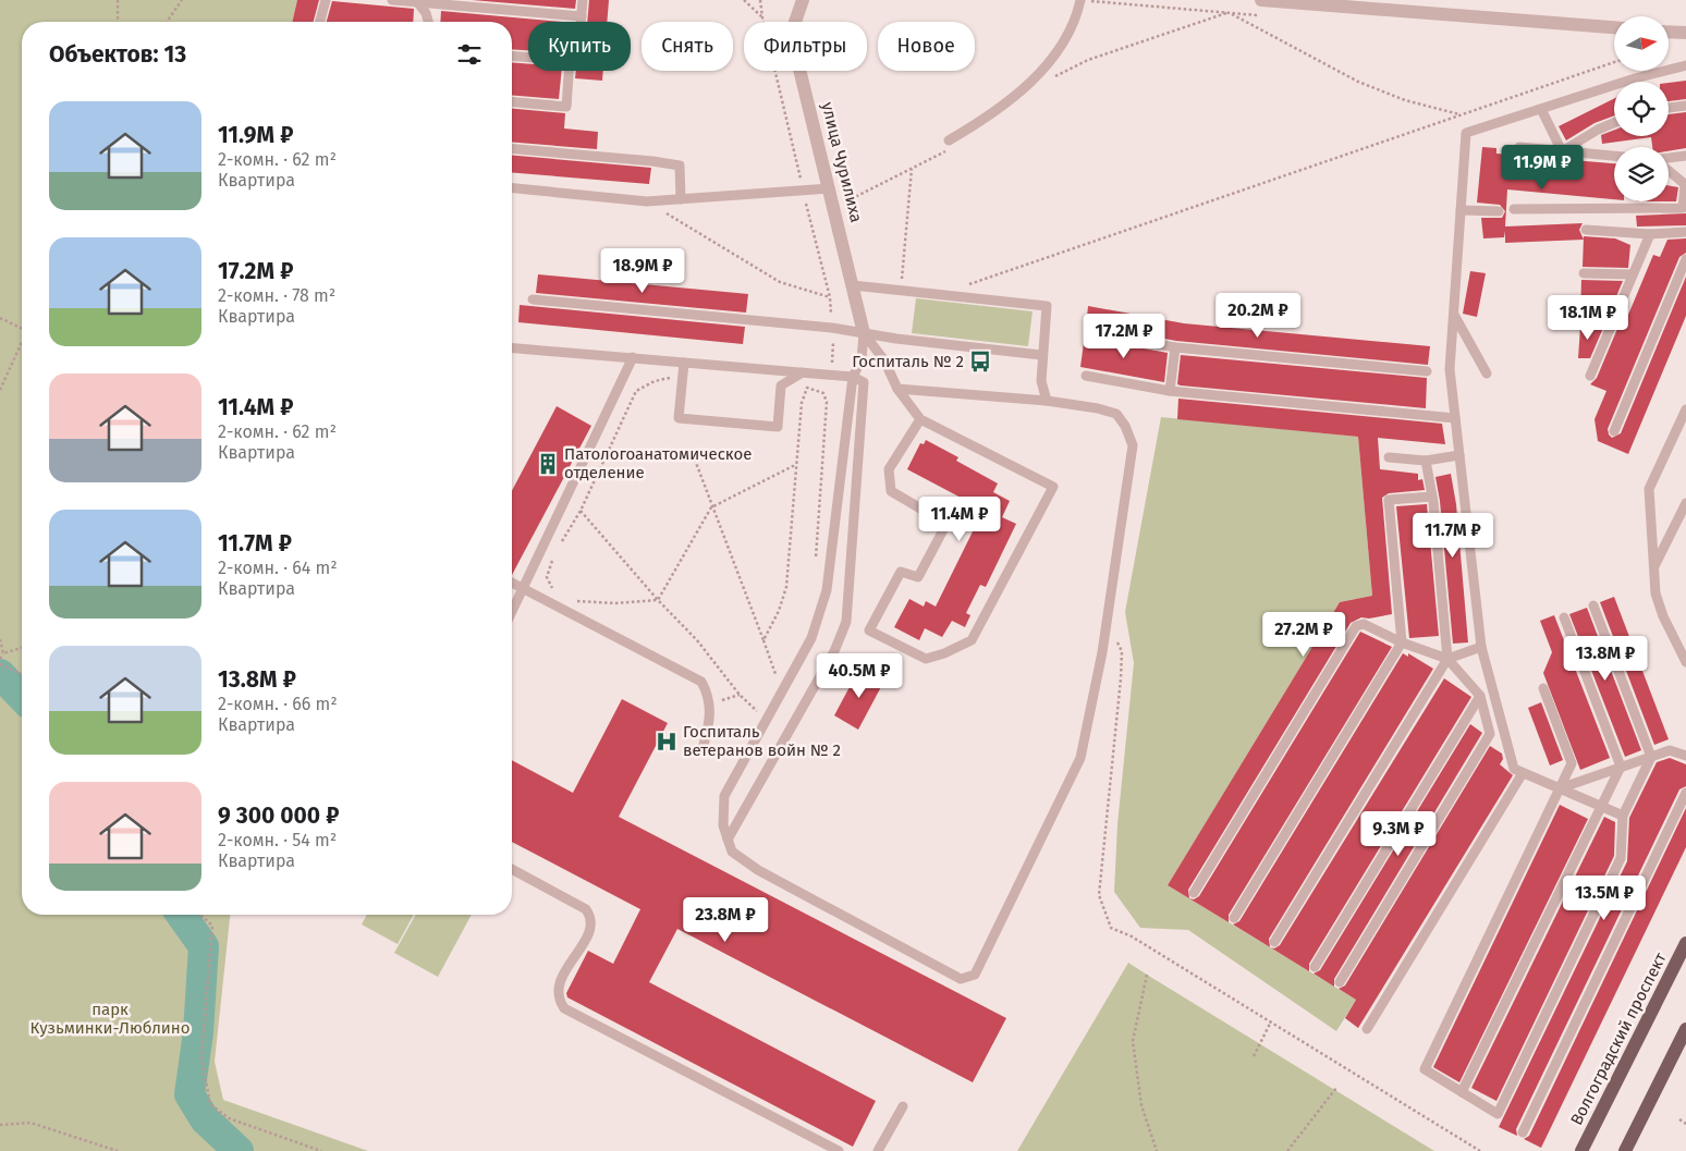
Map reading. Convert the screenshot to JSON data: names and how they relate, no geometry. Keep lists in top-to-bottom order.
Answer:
{
  "streets": {
    "main road": ["Волгоградский проспект"],
    "street": ["улица Чурилиха"]
  },
  "parks": ["парк Кузьминки-Люблино"],
  "places": {
    "bus stop": ["Госпиталь № 2"],
    "building": ["Патологоанатомическое отделение"],
    "hospital": ["Госпиталь ветеранов войн № 2"]
  },
  "north": "right",
  "page": {
    "chip": [
      "Купить",
      "Снять",
      "Фильтры",
      "Новое"
    ],
    "heading": "Объектов: 13",
    "list": [
      {
        "name": "11.9M ₽",
        "note": "2-комн. · 62 m² · Квартира"
      },
      {
        "name": "17.2M ₽",
        "note": "2-комн. · 78 m² · Квартира"
      },
      {
        "name": "11.4M ₽",
        "note": "2-комн. · 62 m² · Квартира"
      },
      {
        "name": "11.7M ₽",
        "note": "2-комн. · 64 m² · Квартира"
      },
      {
        "name": "13.8M ₽",
        "note": "2-комн. · 66 m² · Квартира"
      },
      {
        "name": "9 300 000 ₽",
        "note": "2-комн. · 54 m² · Квартира"
      }
    ],
    "price": [
      "11.9M ₽",
      "18.9M ₽",
      "20.2M ₽",
      "18.1M ₽",
      "17.2M ₽",
      "11.4M ₽",
      "11.7M ₽",
      "27.2M ₽",
      "13.8M ₽",
      "40.5M ₽",
      "9.3M ₽",
      "13.5M ₽",
      "23.8M ₽"
    ]
  }
}
